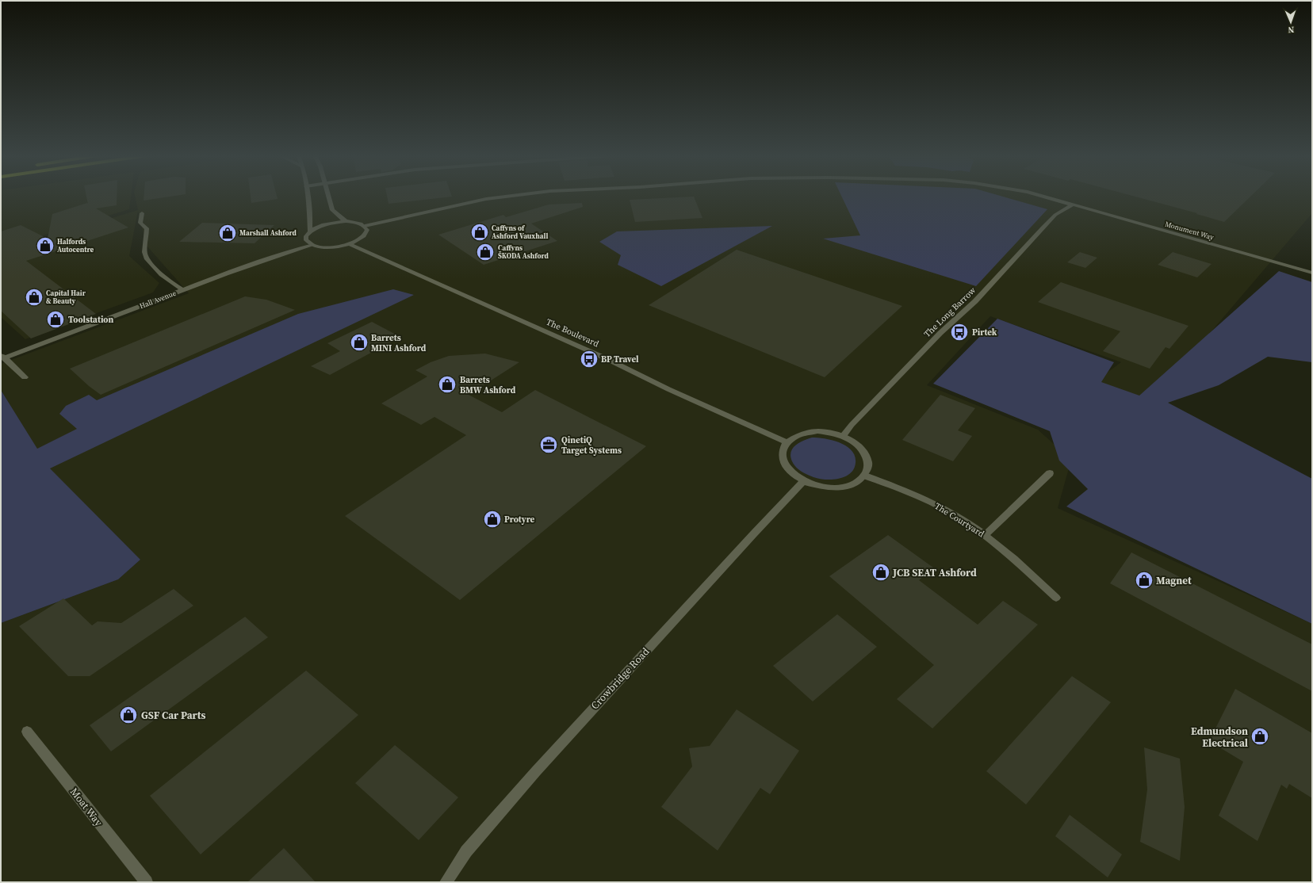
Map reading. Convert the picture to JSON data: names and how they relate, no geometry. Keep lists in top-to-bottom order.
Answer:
{
  "streets": {
    "street": [
      "Monument Way",
      "Hall Avenue",
      "The Long Barrow",
      "The Boulevard",
      "The Courtyard",
      "Crowbridge Road",
      "Moat Way"
    ]
  },
  "crossings": [
    ["Monument Way", "The Long Barrow"],
    ["The Long Barrow", "The Boulevard"],
    ["The Long Barrow", "The Courtyard"],
    ["The Long Barrow", "Crowbridge Road"],
    ["The Boulevard", "The Courtyard"],
    ["The Boulevard", "Crowbridge Road"],
    ["The Courtyard", "Crowbridge Road"]
  ],
  "places": {
    "shop": [
      "Caffyns of Ashford Vauxhall",
      "Marshall Ashford",
      "Halfords Autocentre",
      "Caffyns ŠKODA Ashford",
      "Capital Hair & Beauty",
      "Toolstation",
      "Barrets MINI Ashford",
      "Barrets BMW Ashford",
      "Protyre",
      "JCB SEAT Ashford",
      "Magnet",
      "GSF Car Parts",
      "Edmundson Electrical"
    ],
    "bus stop": ["Pirtek", "BP Travel"],
    "office": ["QinetiQ Target Systems"]
  },
  "north": "bottom"
}
